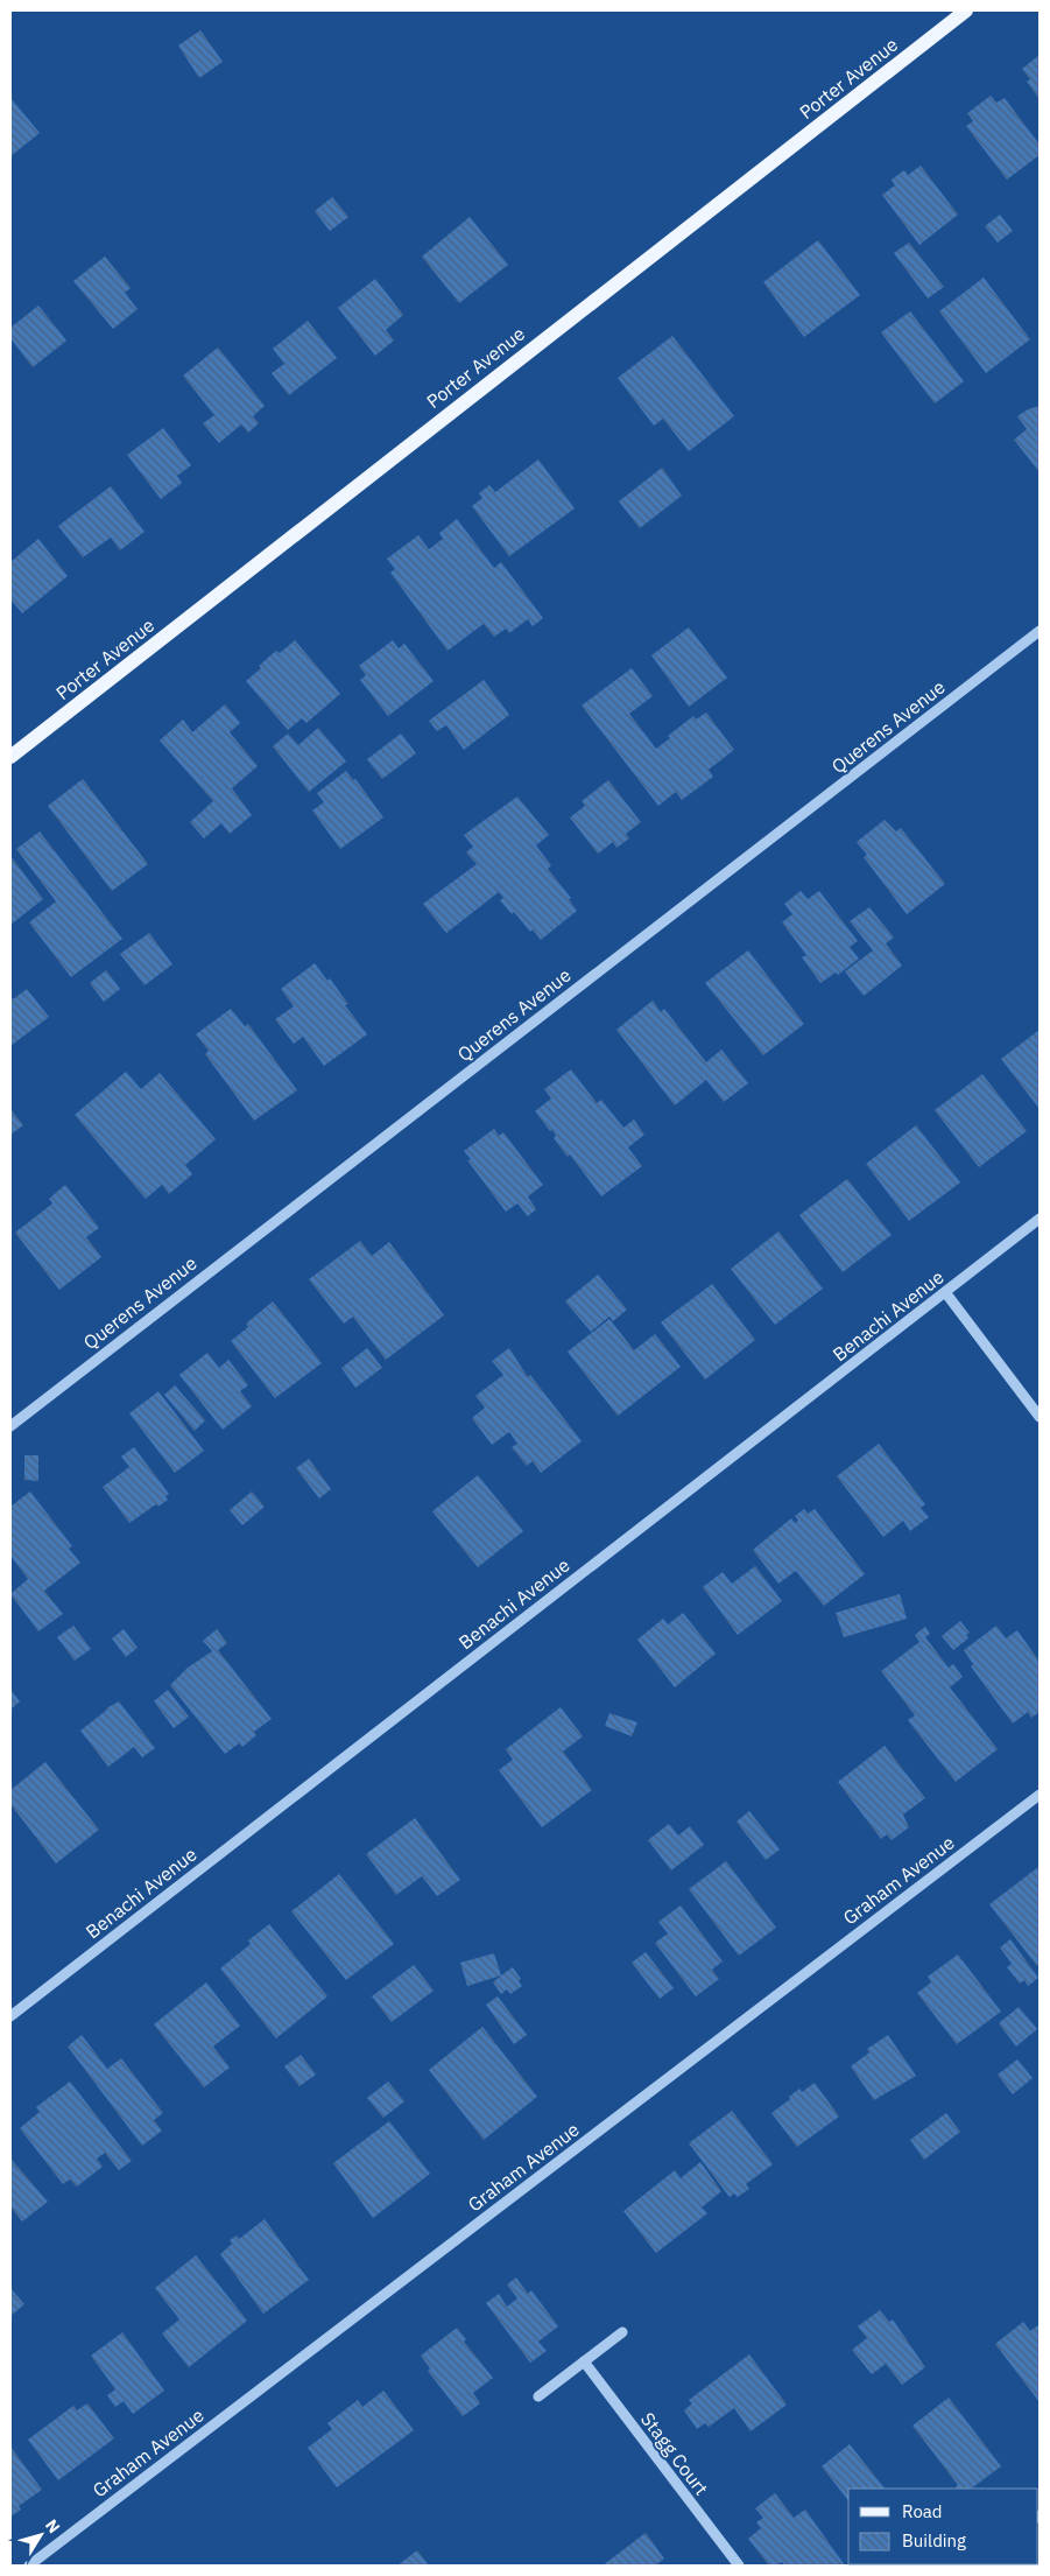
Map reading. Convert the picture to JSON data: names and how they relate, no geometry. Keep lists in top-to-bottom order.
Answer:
{
  "streets": {
    "main road": ["Porter Avenue"],
    "street": [
      "Querens Avenue",
      "Benachi Avenue",
      "Graham Avenue",
      "Stagg Court"
    ]
  },
  "legend": ["Road", "Building"],
  "north": "top right"
}
